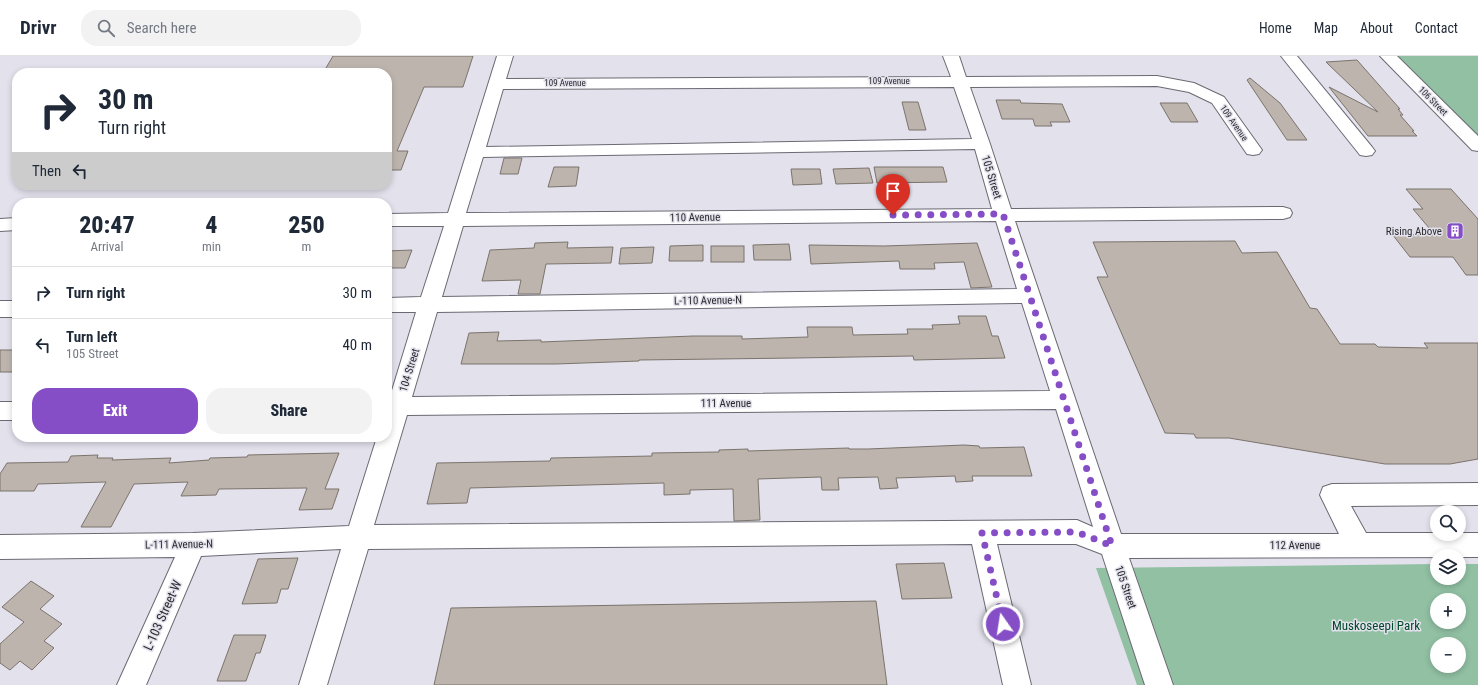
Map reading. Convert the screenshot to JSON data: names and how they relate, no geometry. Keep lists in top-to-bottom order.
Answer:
{
  "streets": {
    "street": [
      "109 Avenue",
      "106 Street",
      "105 Street",
      "110 Avenue",
      "L-110 Avenue-N",
      "104 Street",
      "111 Avenue",
      "L-111 Avenue-N",
      "112 Avenue",
      "L-103 Street-W"
    ]
  },
  "crossings": [
    ["109 Avenue", "105 Street"],
    ["109 Avenue", "104 Street"],
    ["105 Street", "110 Avenue"],
    ["105 Street", "L-110 Avenue-N"],
    ["105 Street", "111 Avenue"],
    ["105 Street", "L-111 Avenue-N"],
    ["105 Street", "112 Avenue"],
    ["110 Avenue", "104 Street"],
    ["L-110 Avenue-N", "104 Street"],
    ["104 Street", "111 Avenue"],
    ["104 Street", "L-111 Avenue-N"],
    ["L-111 Avenue-N", "112 Avenue"],
    ["L-111 Avenue-N", "L-103 Street-W"]
  ],
  "parks": ["Muskoseepi Park"],
  "places": {
    "building": ["Rising Above"]
  },
  "page": {
    "header": "Drivr",
    "search": "Search here",
    "nav": [
      "Home",
      "Map",
      "About",
      "Contact"
    ],
    "turn": ["30 m", "Turn right"],
    "then": "Then",
    "eta": [
      "20:47",
      "Arrival",
      "4",
      "min",
      "250",
      "m"
    ],
    "list": [
      {
        "name": "Turn right",
        "value": "30 m"
      },
      {
        "name": "Turn left",
        "note": "105 Street",
        "value": "40 m"
      }
    ],
    "buttons": ["Exit", "Share"],
    "map_buttons": ["+", "−"]
  }
}
